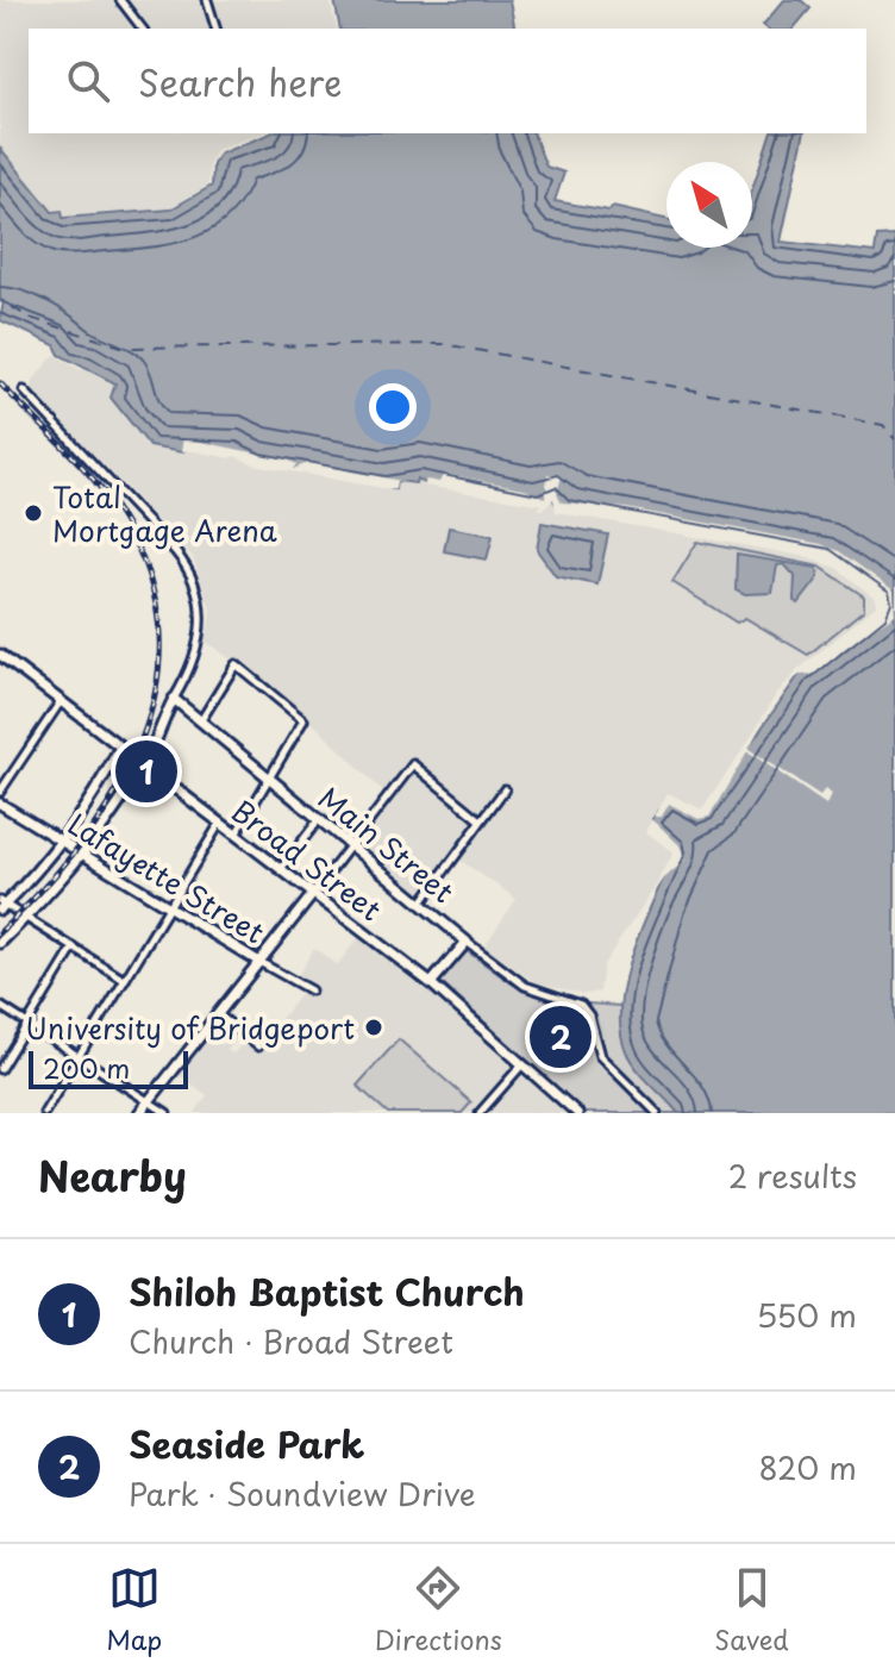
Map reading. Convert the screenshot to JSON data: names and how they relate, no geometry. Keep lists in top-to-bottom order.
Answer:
{
  "streets": {
    "street": ["Main Street", "Broad Street", "Lafayette Street"]
  },
  "places": ["Total Mortgage Arena", "University of Bridgeport"],
  "scale_bar": "200 m",
  "north": "top left",
  "page": {
    "search": "Search here",
    "pins": ["1", "2"],
    "scale": "200 m",
    "heading": ["Nearby", "2 results"],
    "list": [
      {
        "mark": "1",
        "name": "Shiloh Baptist Church",
        "note": "Church · Broad Street",
        "value": "550 m"
      },
      {
        "mark": "2",
        "name": "Seaside Park",
        "note": "Park · Soundview Drive",
        "value": "820 m"
      }
    ],
    "nav": ["Map", "Directions", "Saved"]
  }
}
